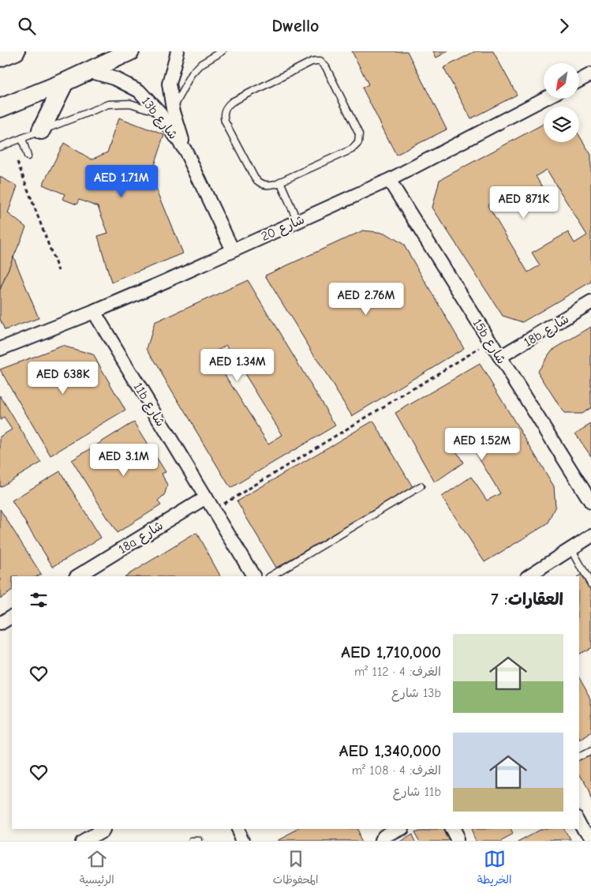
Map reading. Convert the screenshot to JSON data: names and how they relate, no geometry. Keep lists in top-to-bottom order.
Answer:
{
  "streets": {
    "street": [
      "13b شارع",
      "شارع 20",
      "18b شارع",
      "15b شارع",
      "11b شارع",
      "18a شارع"
    ]
  },
  "crossings": [
    ["13b شارع", "شارع 20"],
    ["شارع 20", "15b شارع"],
    ["شارع 20", "11b شارع"],
    ["18b شارع", "15b شارع"],
    ["11b شارع", "18a شارع"]
  ],
  "north": "bottom left",
  "page": {
    "header": "Dwello",
    "price": [
      "AED 1.71M",
      "AED 871K",
      "AED 2.76M",
      "AED 1.34M",
      "AED 638K",
      "AED 1.52M",
      "AED 3.1M"
    ],
    "heading": "العقارات: 7",
    "list": [
      {
        "name": "AED 1,710,000",
        "note": "الغرف: 4 · 112 m² · 13b شارع"
      },
      {
        "name": "AED 1,340,000",
        "note": "الغرف: 4 · 108 m² · 11b شارع"
      }
    ],
    "tabs": ["الخريطة", "المحفوظات", "الرئيسية"]
  }
}
